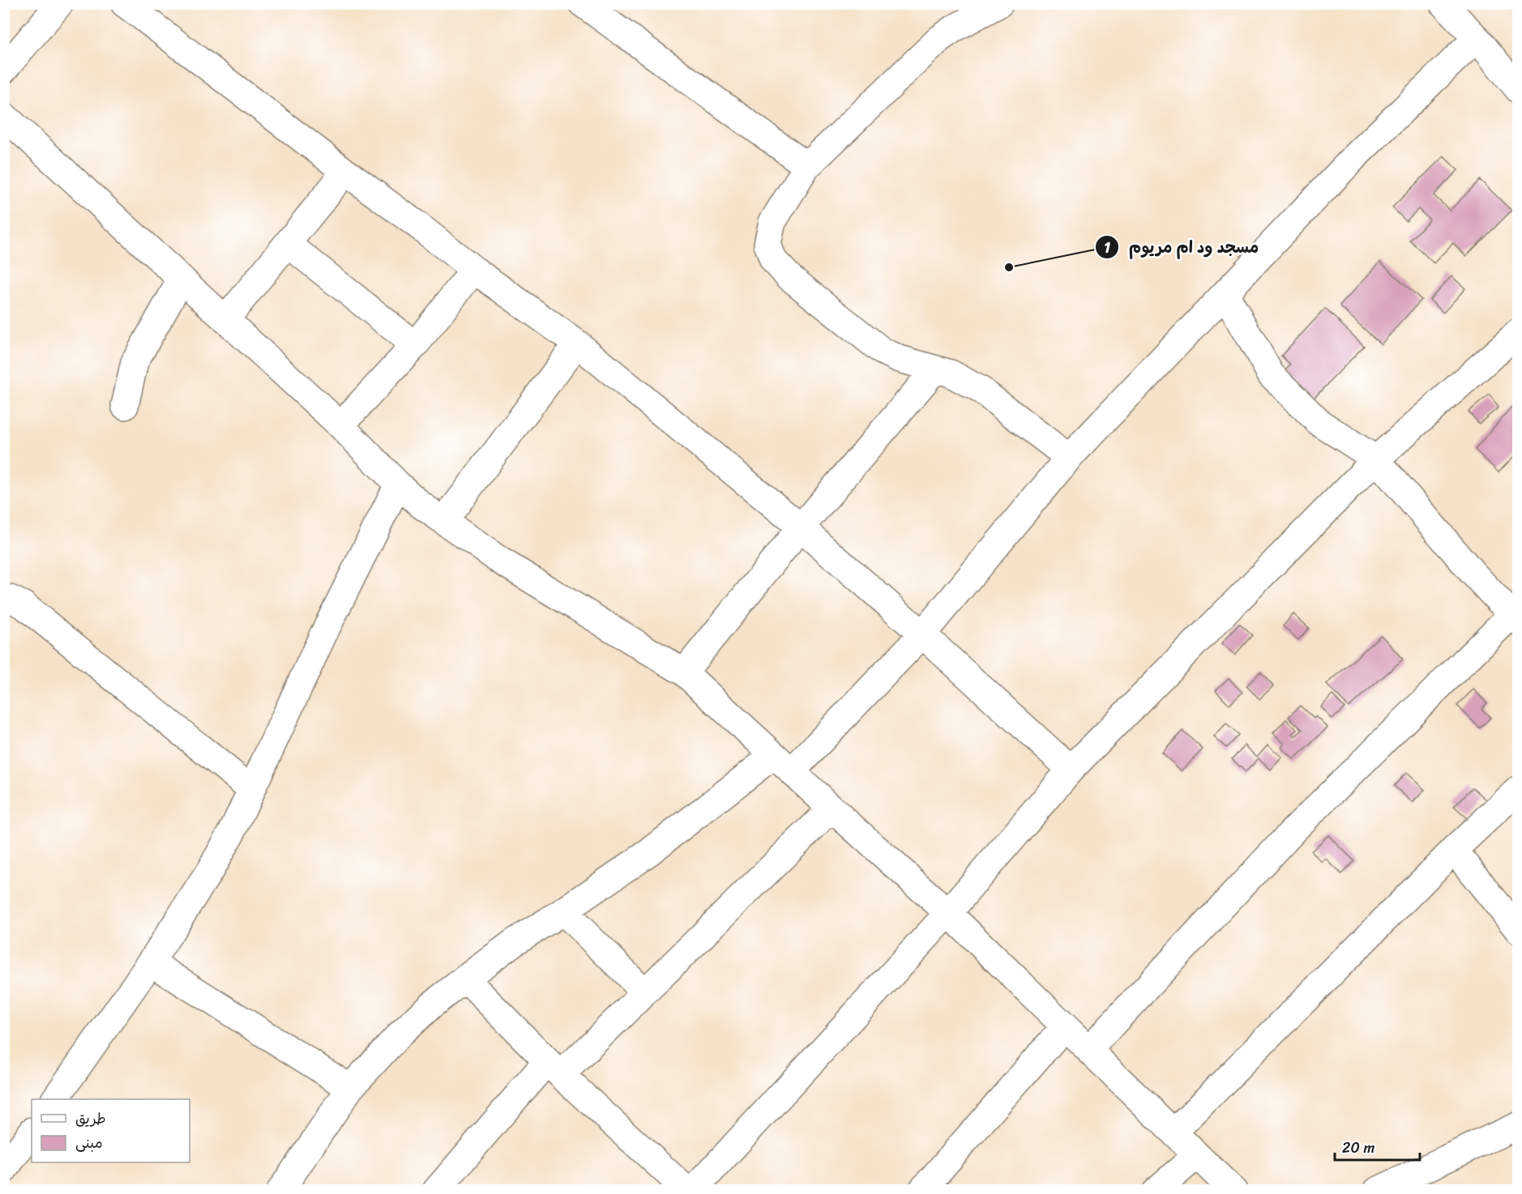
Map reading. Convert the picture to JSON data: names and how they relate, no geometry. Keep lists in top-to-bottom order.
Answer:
{
  "places": ["مسجد ود ام مريوم"],
  "legend": ["طريق", "مبنى"],
  "scale_bar": "20 m"
}
